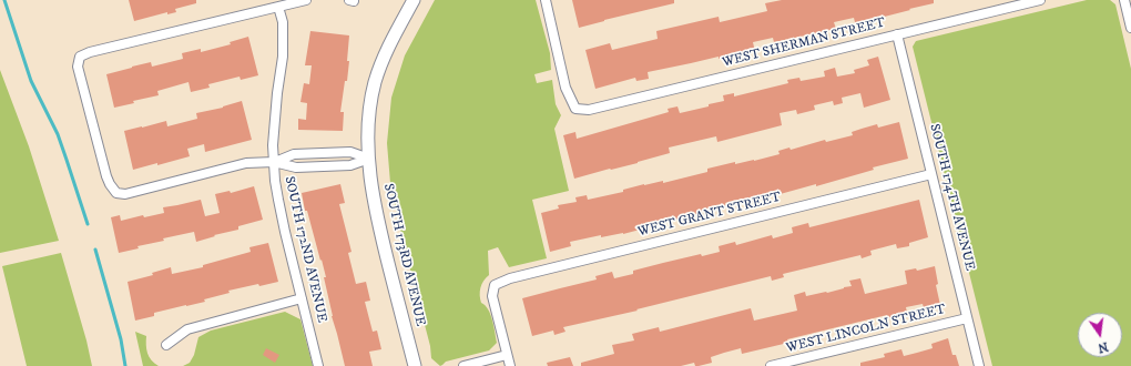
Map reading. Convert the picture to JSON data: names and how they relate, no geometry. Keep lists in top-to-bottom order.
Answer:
{
  "streets": {
    "street": [
      "WEST SHERMAN STREET",
      "SOUTH 174TH AVENUE",
      "WEST GRANT STREET",
      "SOUTH 172ND AVENUE",
      "SOUTH 173RD AVENUE",
      "WEST LINCOLN STREET"
    ]
  },
  "crossings": [
    ["WEST SHERMAN STREET", "SOUTH 174TH AVENUE"],
    ["SOUTH 174TH AVENUE", "WEST GRANT STREET"],
    ["SOUTH 174TH AVENUE", "WEST LINCOLN STREET"]
  ],
  "north": "bottom"
}
